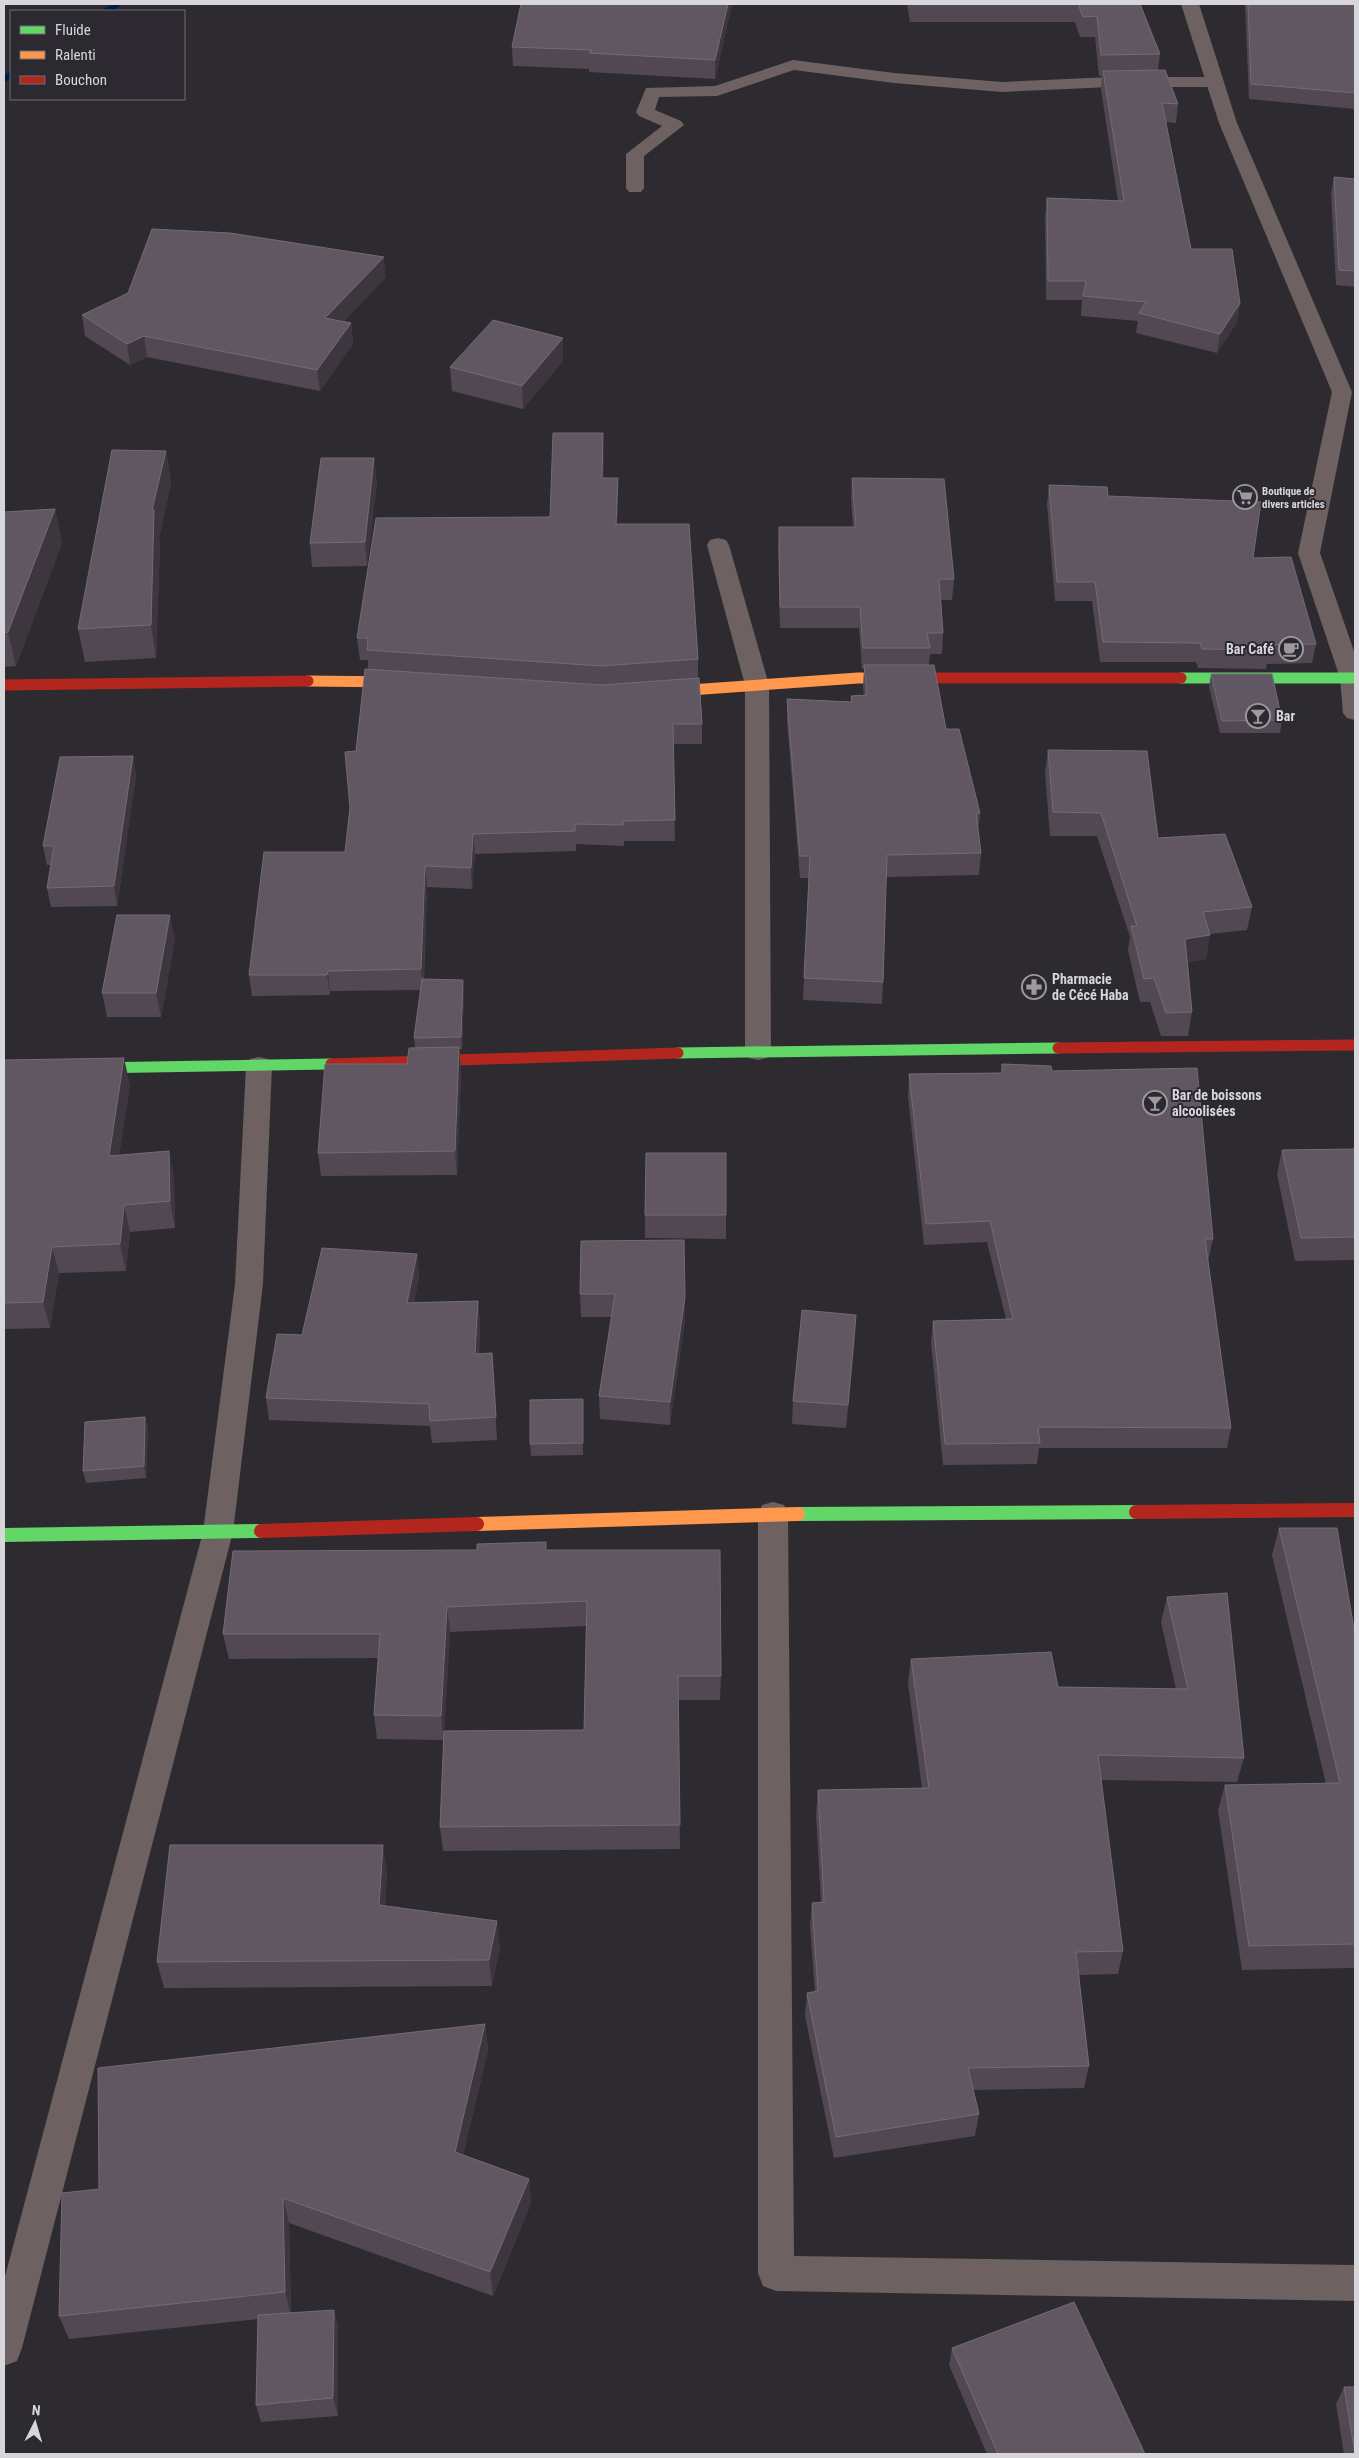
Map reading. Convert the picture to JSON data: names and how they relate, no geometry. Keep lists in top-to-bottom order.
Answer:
{
  "places": {
    "supermarket": ["Boutique de divers articles"],
    "cafe": ["Bar Café"],
    "bar": ["Bar", "Bar de boissons alcoolisées"],
    "pharmacy": ["Pharmacie de Cécé Haba"]
  },
  "legend": ["Fluide", "Ralenti", "Bouchon"],
  "north": "top"
}
